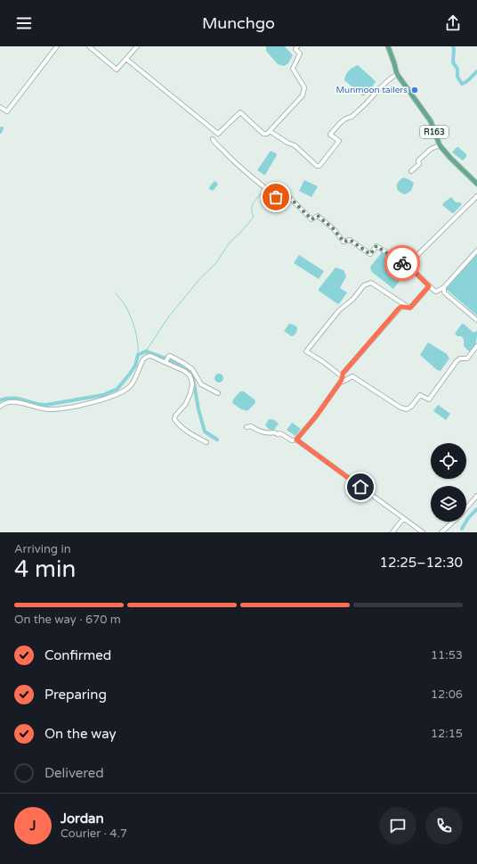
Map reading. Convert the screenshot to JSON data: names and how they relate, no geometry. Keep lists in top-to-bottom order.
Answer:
{
  "streets": {
    "main road": ["R163"]
  },
  "places": ["Munmoon tailers"],
  "page": {
    "header": "Munchgo",
    "heading": ["4 min", "Arriving in", "12:25–12:30"],
    "panel": ["Jordan", "Courier · 4.7"],
    "bar": "On the way · 670 m",
    "list": [
      ["Confirmed", "11:53"],
      ["Preparing", "12:06"],
      ["On the way", "12:15"],
      "Delivered"
    ],
    "round": "J"
  }
}
